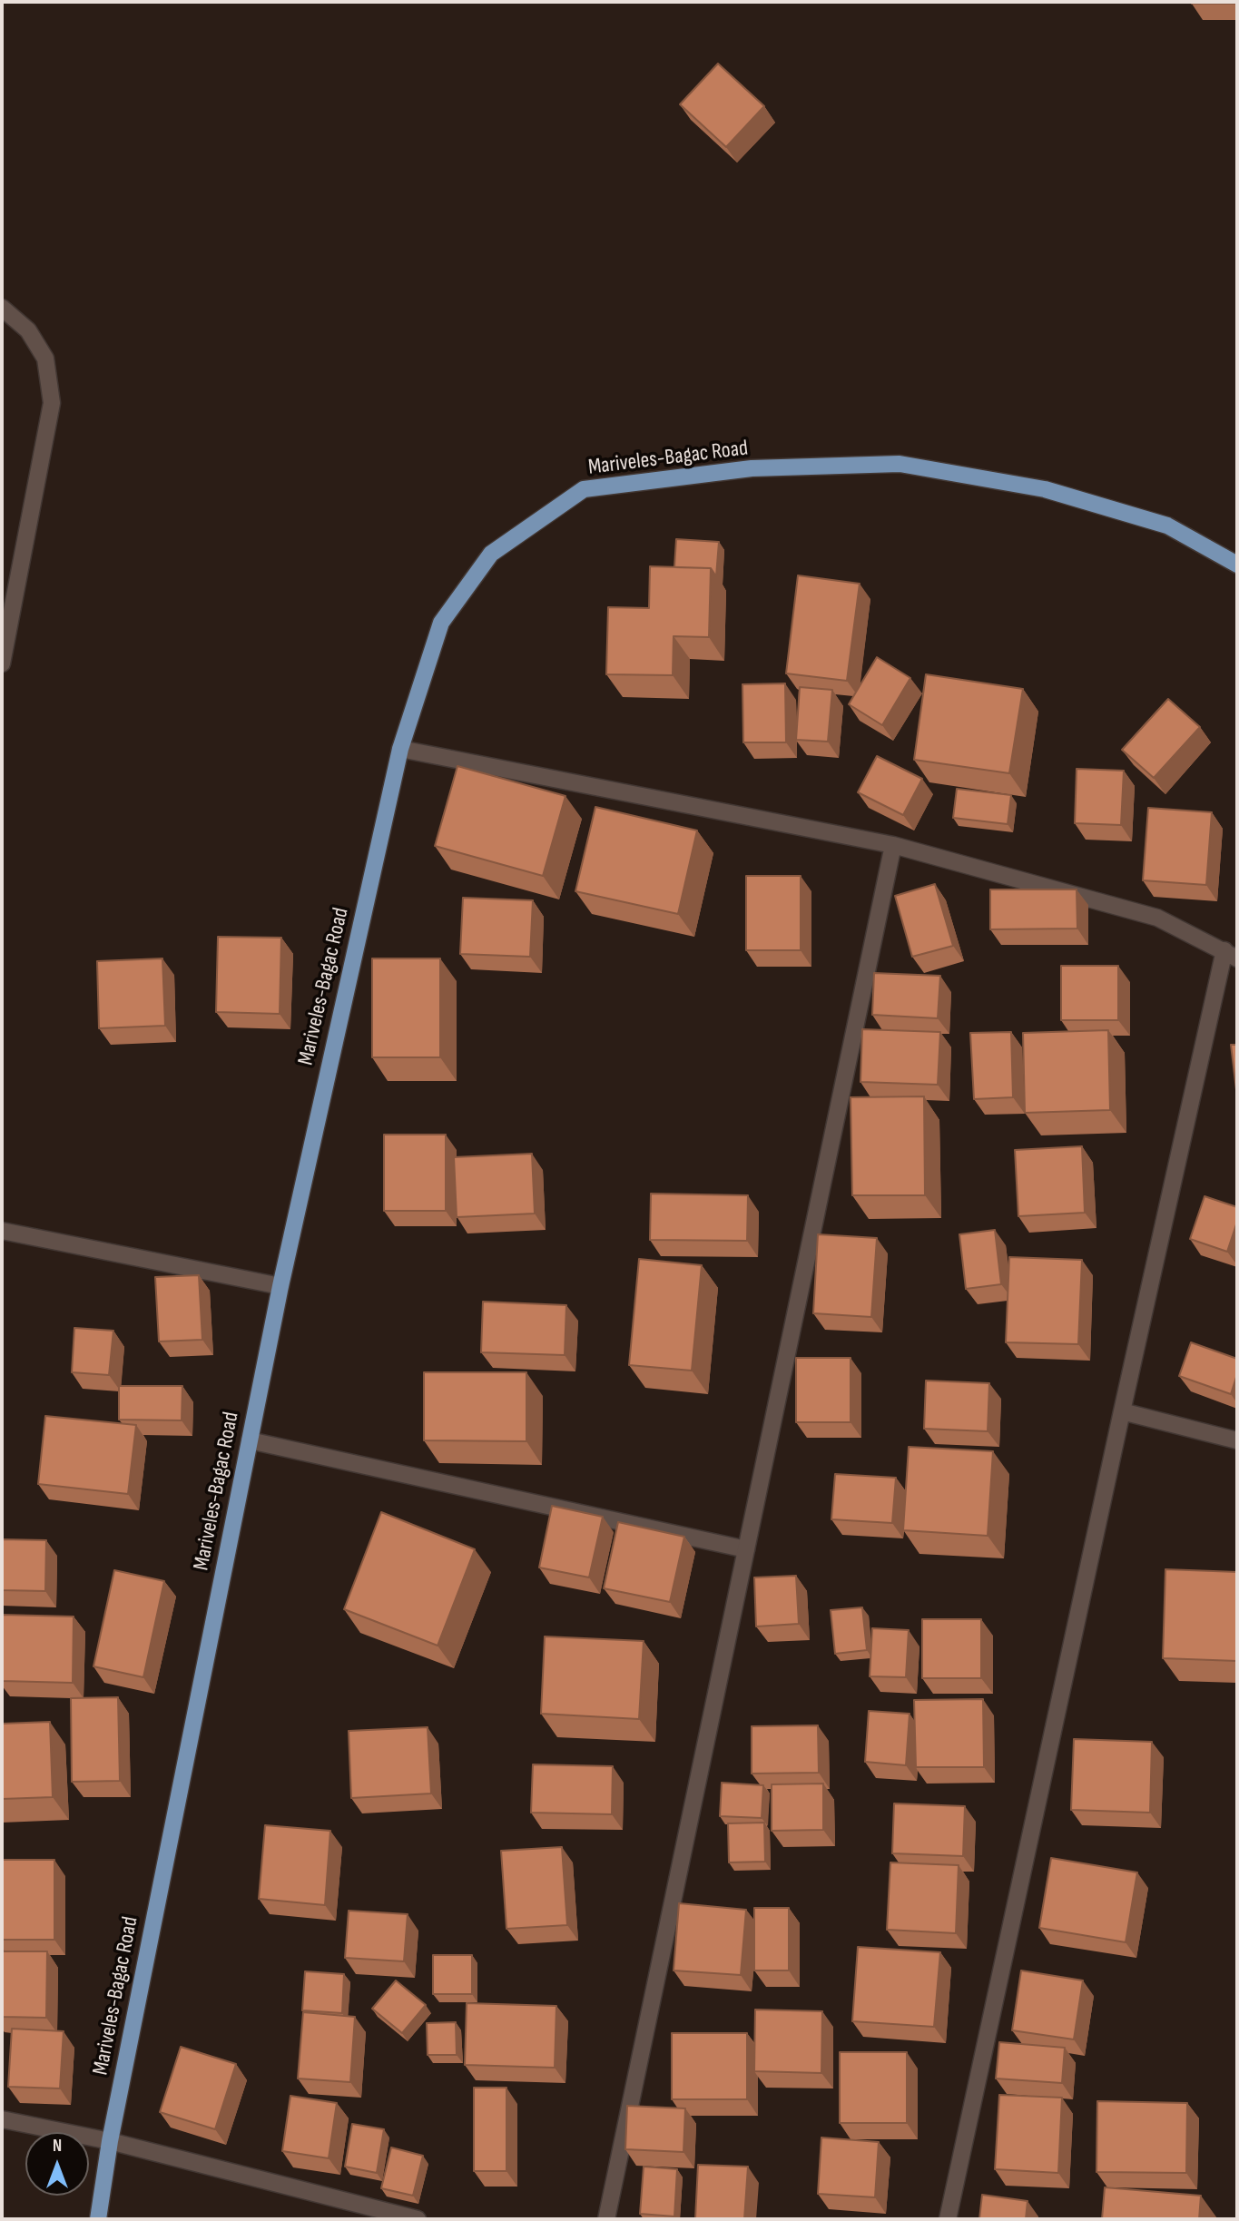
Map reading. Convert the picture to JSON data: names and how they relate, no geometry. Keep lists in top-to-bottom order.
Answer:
{
  "streets": {
    "main road": ["Mariveles-Bagac Road"]
  },
  "north": "top"
}
